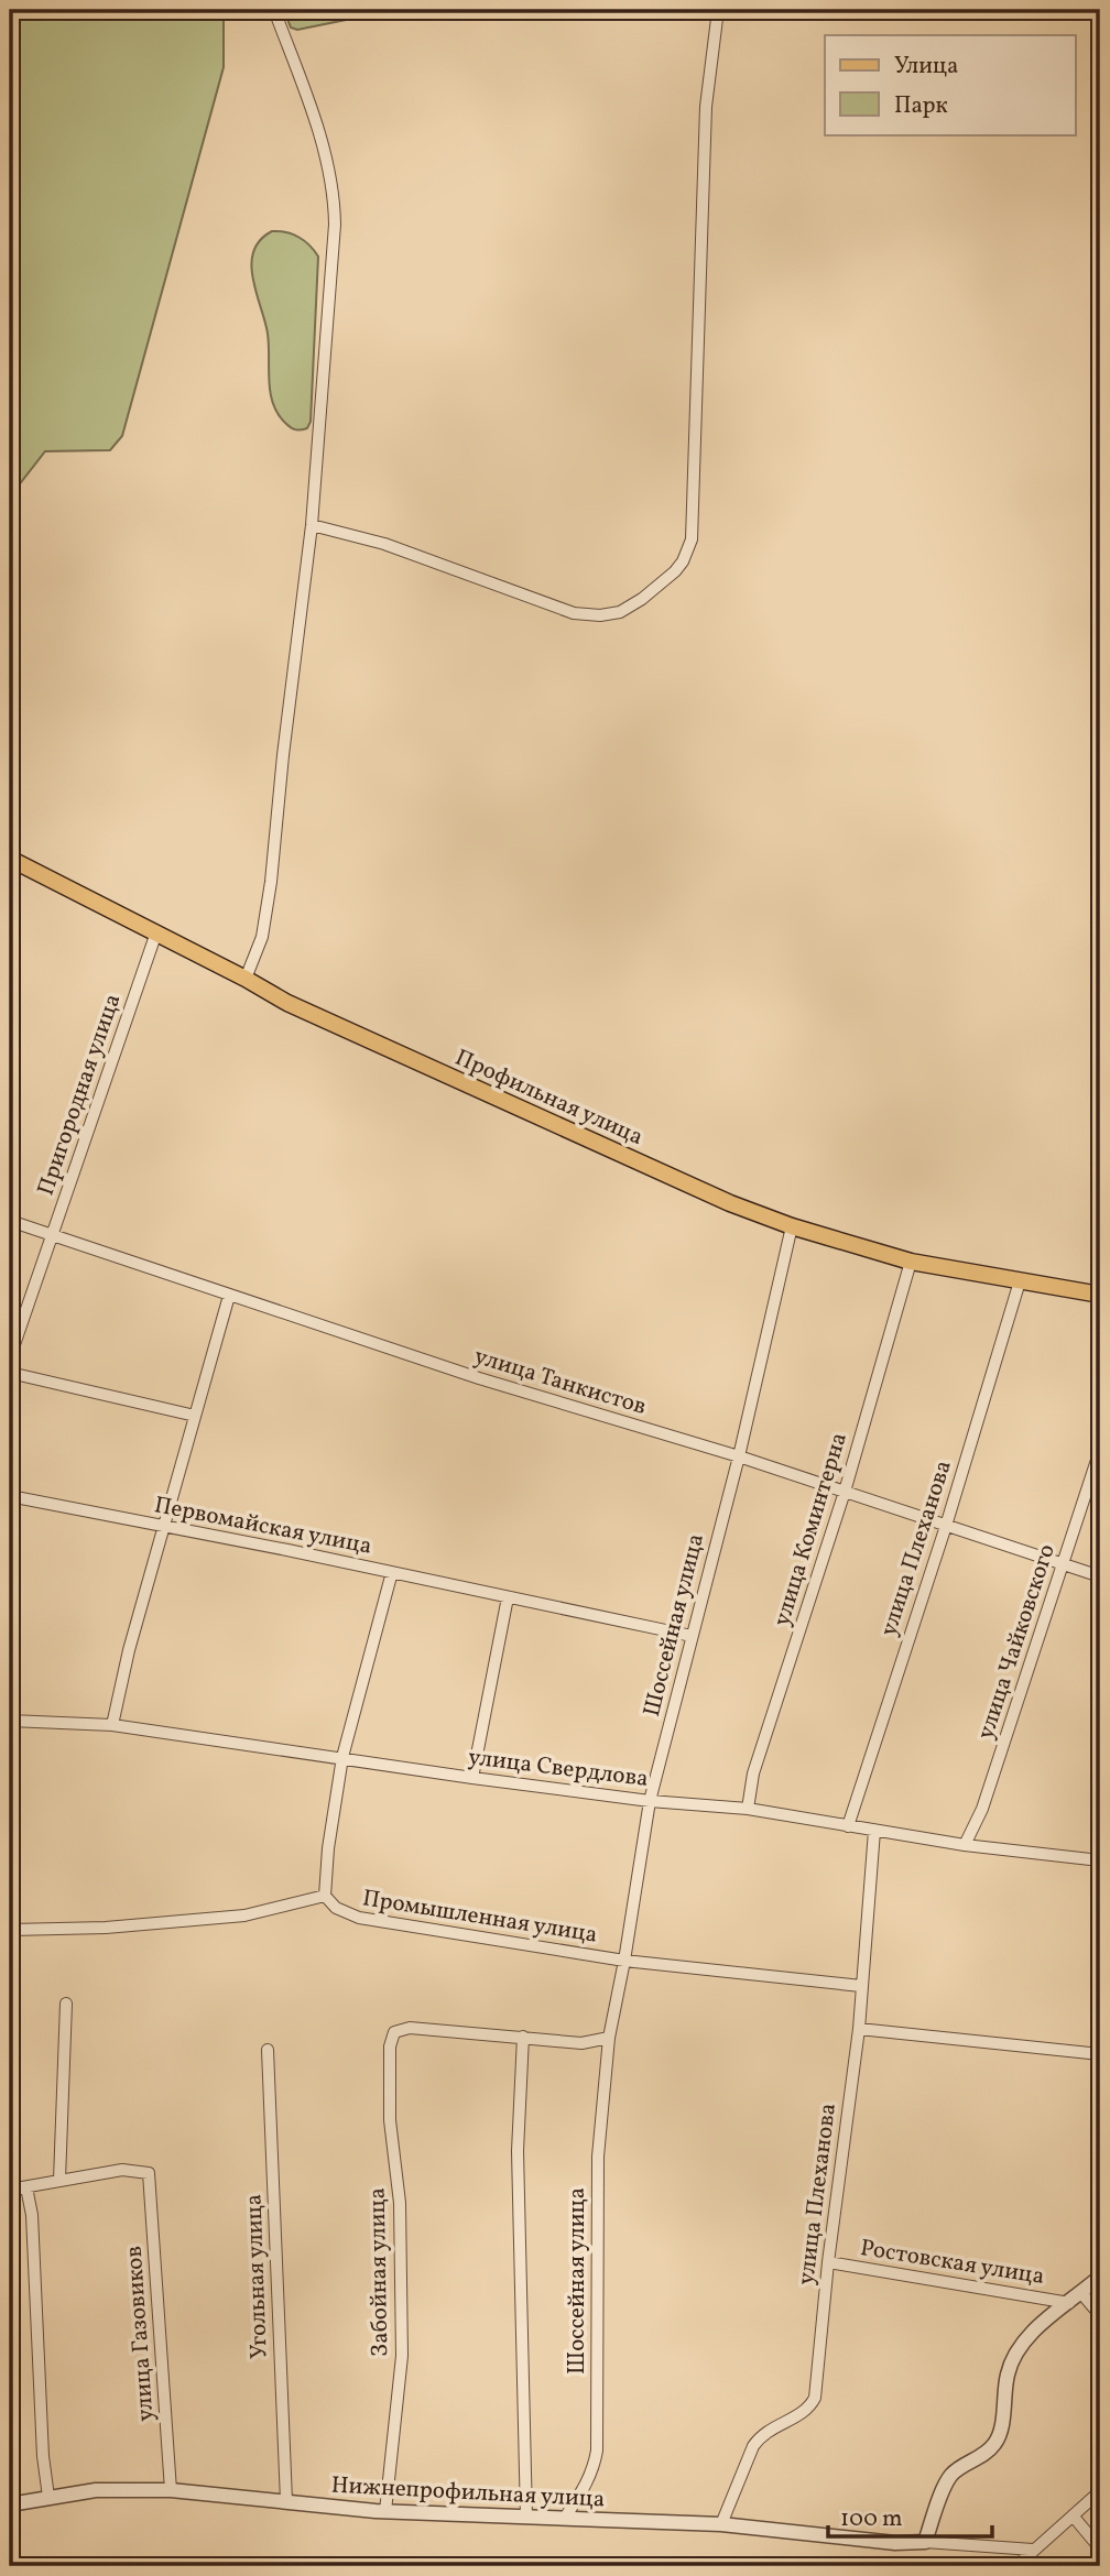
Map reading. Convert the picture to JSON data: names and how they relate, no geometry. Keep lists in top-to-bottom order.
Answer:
{
  "streets": {
    "main road": ["Профильная улица"],
    "street": [
      "Пригородная улица",
      "улица Танкистов",
      "Первомайская улица",
      "улица Коминтерна",
      "улица Плеханова",
      "Шоссейная улица",
      "улица Чайковского",
      "улица Свердлова",
      "Промышленная улица",
      "Ростовская улица",
      "Забойная улица",
      "Угольная улица",
      "улица Газовиков",
      "Нижнепрофильная улица"
    ]
  },
  "crossings": [
    ["Пригородная улица", "Профильная улица"],
    ["Пригородная улица", "улица Танкистов"],
    ["Профильная улица", "улица Коминтерна"],
    ["Профильная улица", "улица Плеханова"],
    ["Профильная улица", "Шоссейная улица"],
    ["улица Танкистов", "улица Коминтерна"],
    ["улица Танкистов", "улица Плеханова"],
    ["улица Танкистов", "Шоссейная улица"],
    ["улица Танкистов", "улица Чайковского"],
    ["Первомайская улица", "Шоссейная улица"],
    ["улица Коминтерна", "улица Свердлова"],
    ["улица Плеханова", "улица Свердлова"],
    ["улица Плеханова", "Промышленная улица"],
    ["улица Плеханова", "Ростовская улица"],
    ["улица Плеханова", "Нижнепрофильная улица"],
    ["Шоссейная улица", "улица Свердлова"],
    ["Шоссейная улица", "Промышленная улица"],
    ["Шоссейная улица", "Нижнепрофильная улица"],
    ["улица Чайковского", "улица Свердлова"],
    ["Забойная улица", "Нижнепрофильная улица"],
    ["Угольная улица", "Нижнепрофильная улица"],
    ["улица Газовиков", "Нижнепрофильная улица"]
  ],
  "legend": ["Улица", "Парк"],
  "scale_bar": "100 m"
}
